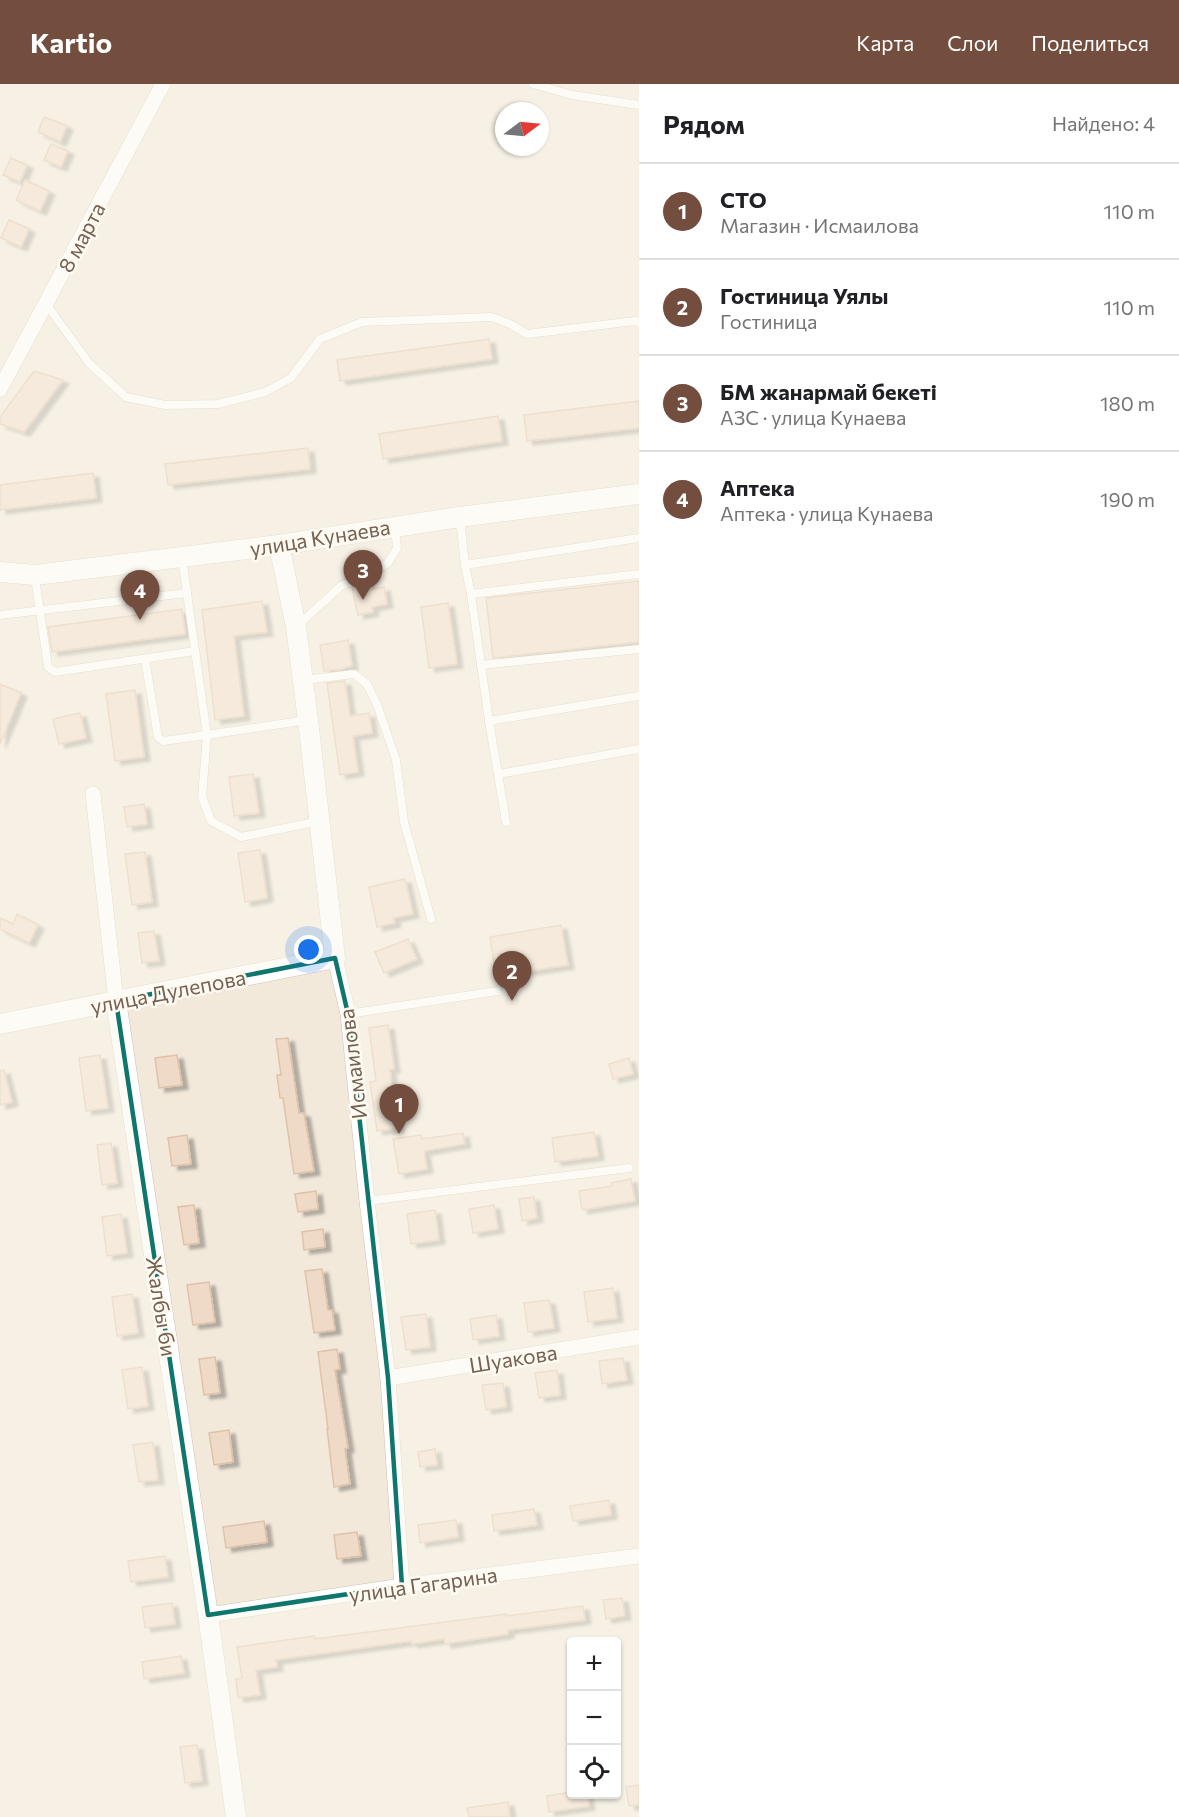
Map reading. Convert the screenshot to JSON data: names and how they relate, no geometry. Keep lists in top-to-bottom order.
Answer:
{
  "streets": {
    "street": [
      "8 марта",
      "улица Кунаева",
      "улица Дулепова",
      "Исмаилова",
      "Жалбы би",
      "Шуакова",
      "улица Гагарина"
    ]
  },
  "crossings": [
    ["улица Кунаева", "Исмаилова"],
    ["улица Дулепова", "Исмаилова"],
    ["улица Дулепова", "Жалбы би"],
    ["Исмаилова", "Шуакова"],
    ["Исмаилова", "улица Гагарина"],
    ["Жалбы би", "улица Гагарина"]
  ],
  "north": "right",
  "page": {
    "header": "Kartio",
    "nav": ["Карта", "Слои", "Поделиться"],
    "heading": ["Рядом", "Найдено: 4"],
    "list": [
      {
        "mark": "1",
        "name": "СТО",
        "note": "Магазин · Исмаилова",
        "value": "110 m"
      },
      {
        "mark": "2",
        "name": "Гостиница Уялы",
        "note": "Гостиница",
        "value": "110 m"
      },
      {
        "mark": "3",
        "name": "БМ жанармай бекеті",
        "note": "АЗС · улица Кунаева",
        "value": "180 m"
      },
      {
        "mark": "4",
        "name": "Аптека",
        "note": "Аптека · улица Кунаева",
        "value": "190 m"
      }
    ],
    "pins": [
      "3",
      "4",
      "2",
      "1"
    ],
    "map_buttons": ["+", "−"]
  }
}
